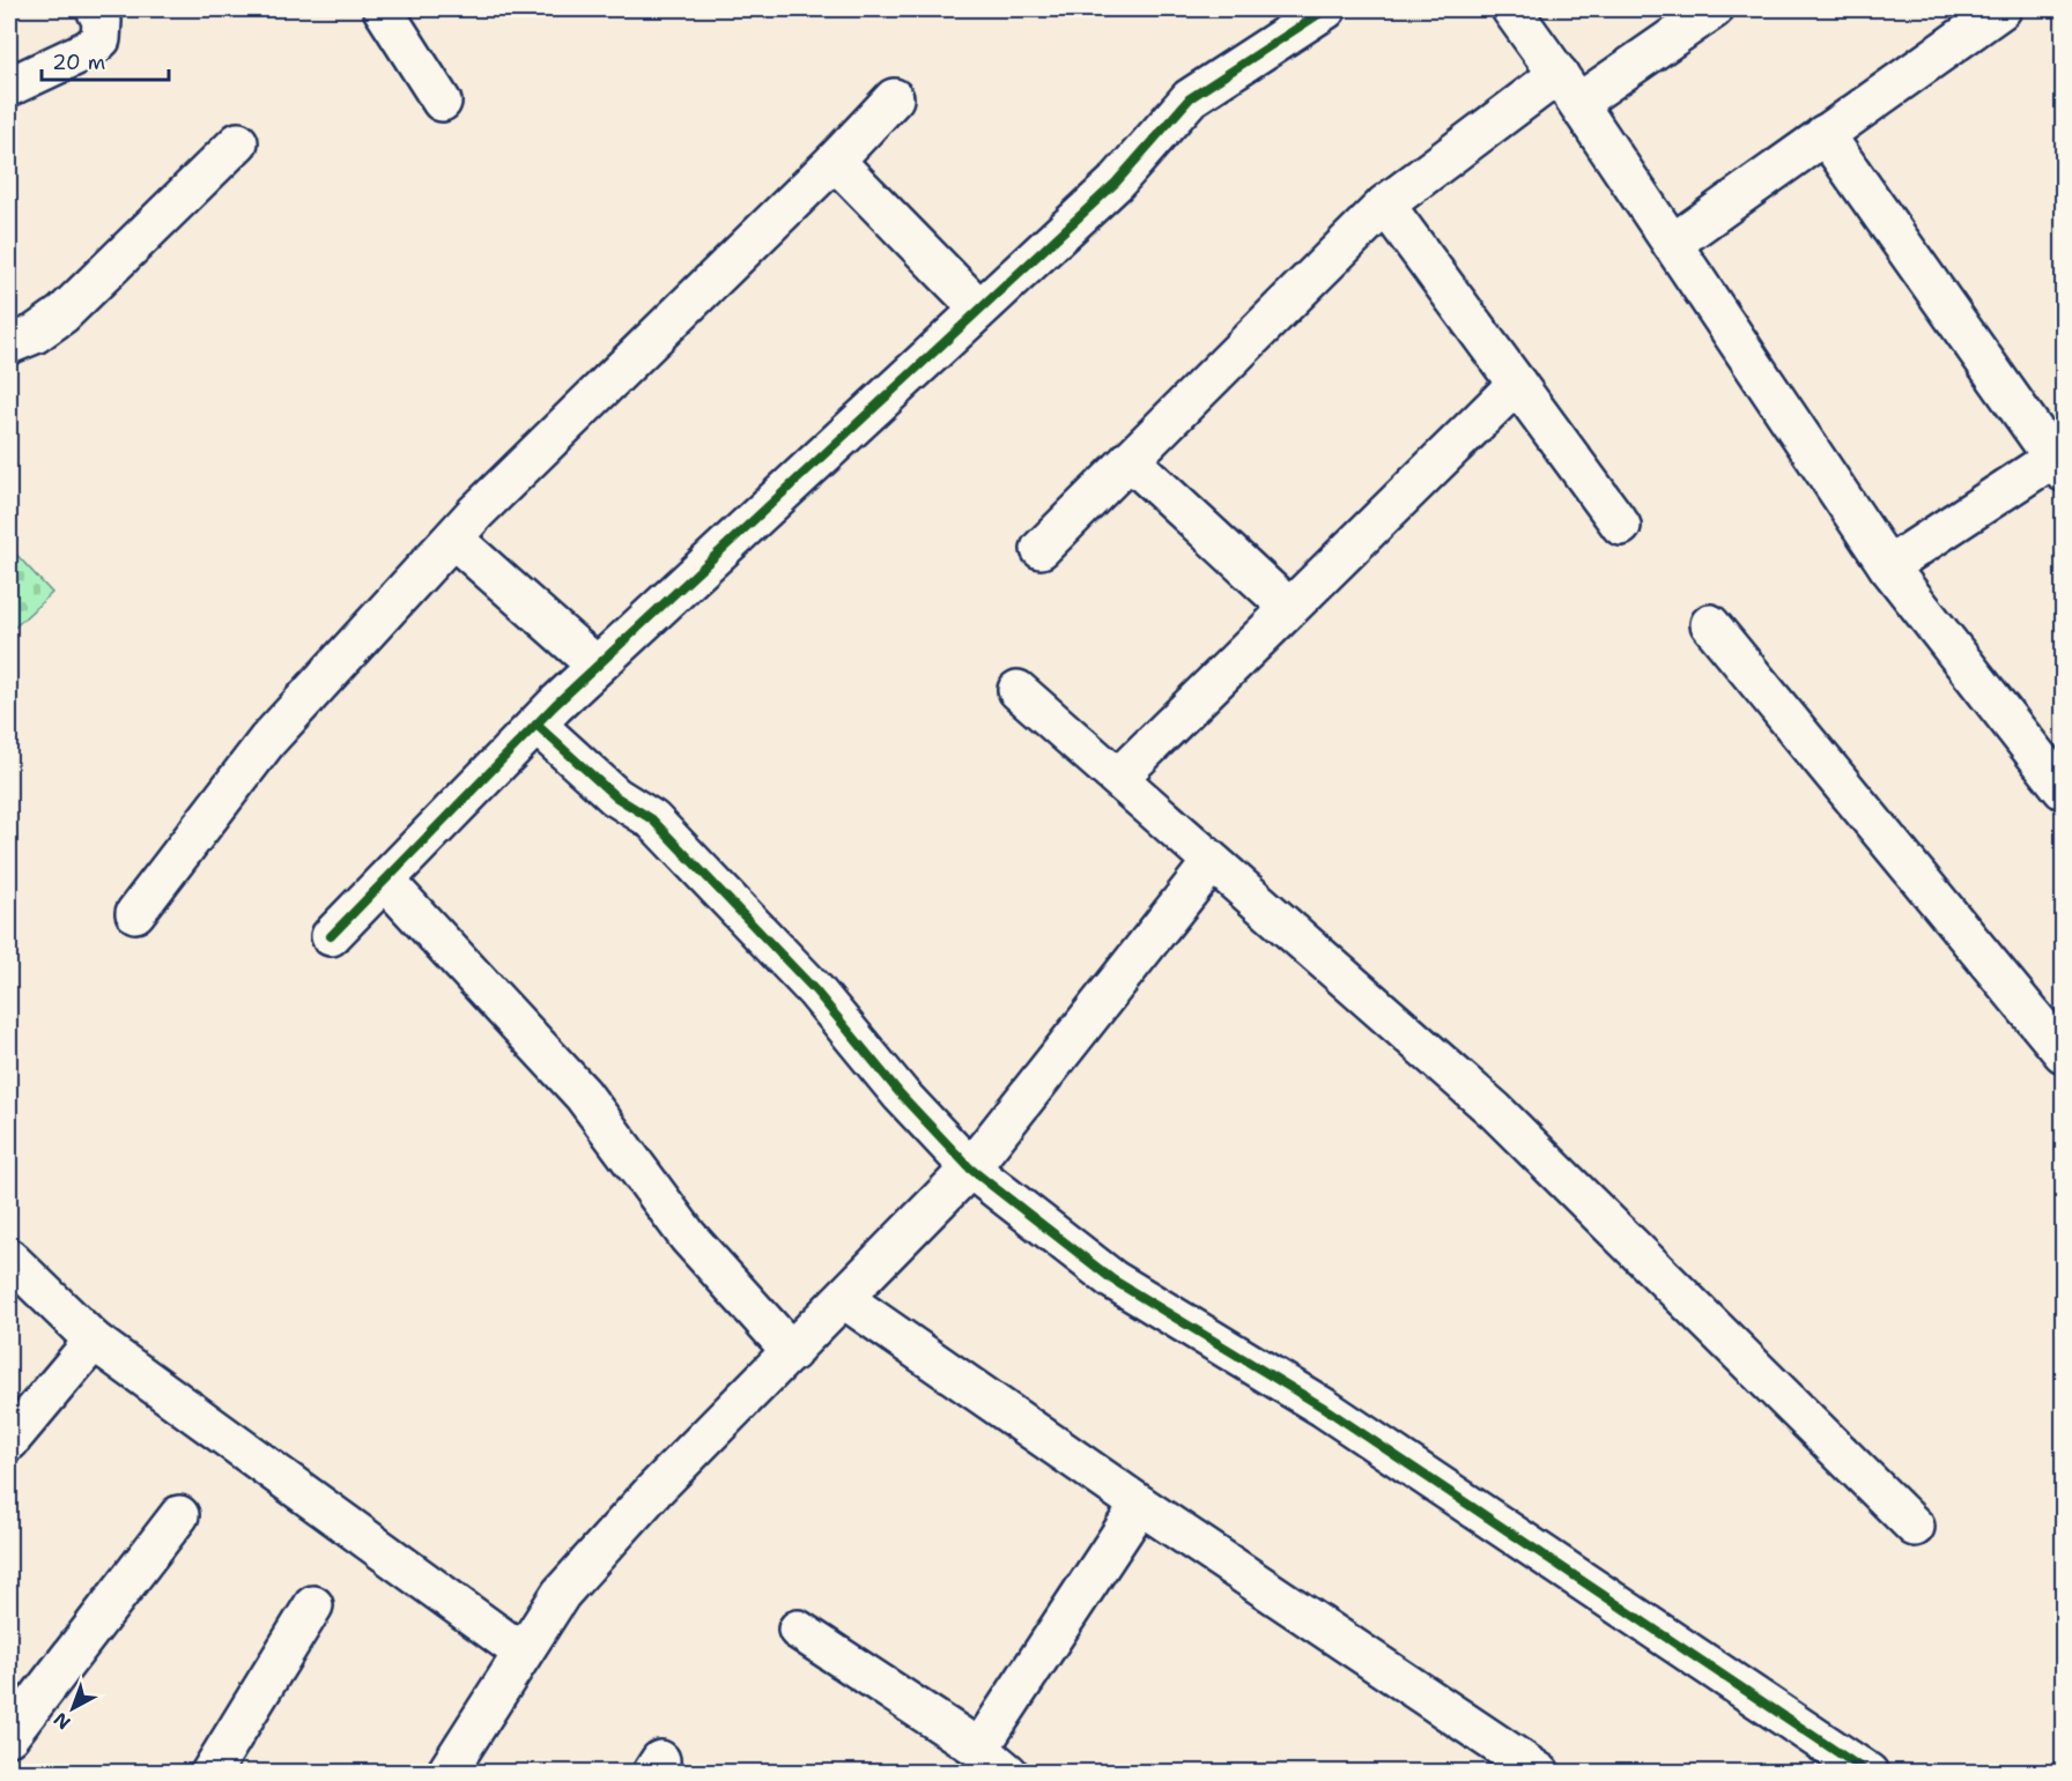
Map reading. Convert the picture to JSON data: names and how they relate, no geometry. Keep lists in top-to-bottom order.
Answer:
{
  "scale_bar": "20 m",
  "north": "bottom left"
}
